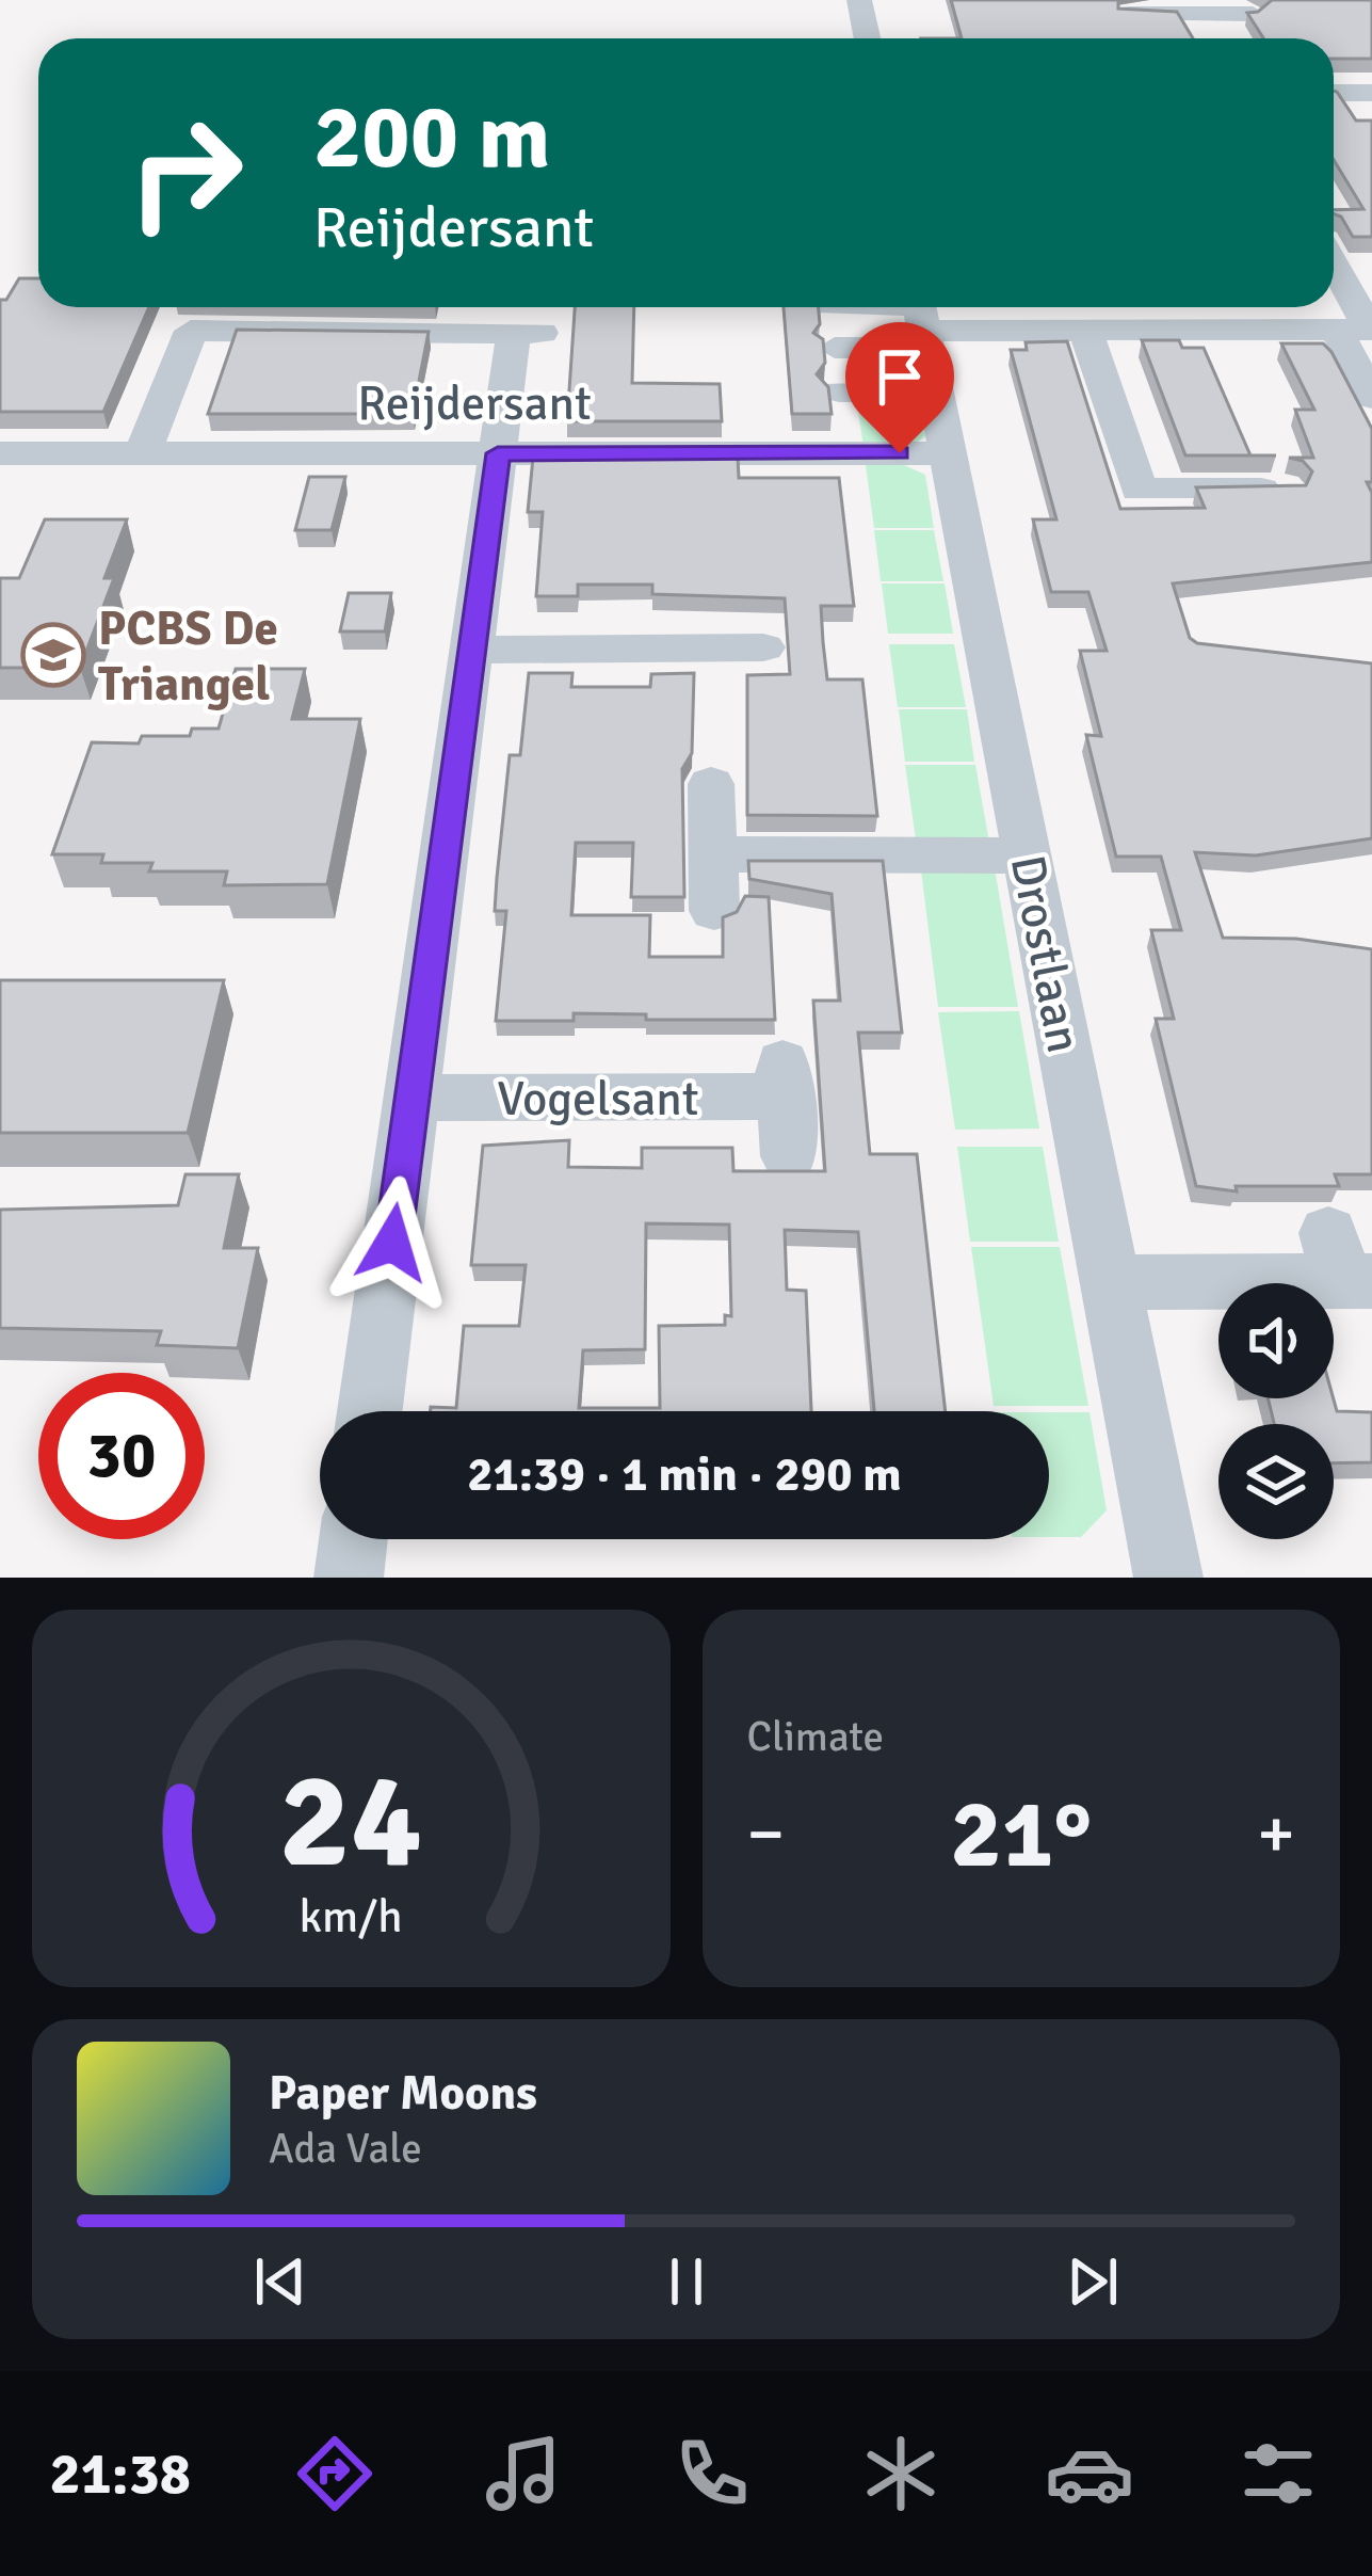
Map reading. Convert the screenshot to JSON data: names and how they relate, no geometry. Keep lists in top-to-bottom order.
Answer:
{
  "streets": {
    "street": ["Reijdersant", "Drostlaan", "Vogelsant"]
  },
  "crossings": [
    ["Reijdersant", "Drostlaan"]
  ],
  "places": {
    "school or university": ["PCBS De Triangel"]
  },
  "page": {
    "turn": ["200 m", "Reijdersant"],
    "limit": "30",
    "trip": "21:39 · 1 min · 290 m",
    "tile": "Climate",
    "heat": ["−", "21°", "+"],
    "song": ["Paper Moons", "Ada Vale"],
    "tabs": "21:38",
    "gauge": ["24", "km/h"]
  }
}
